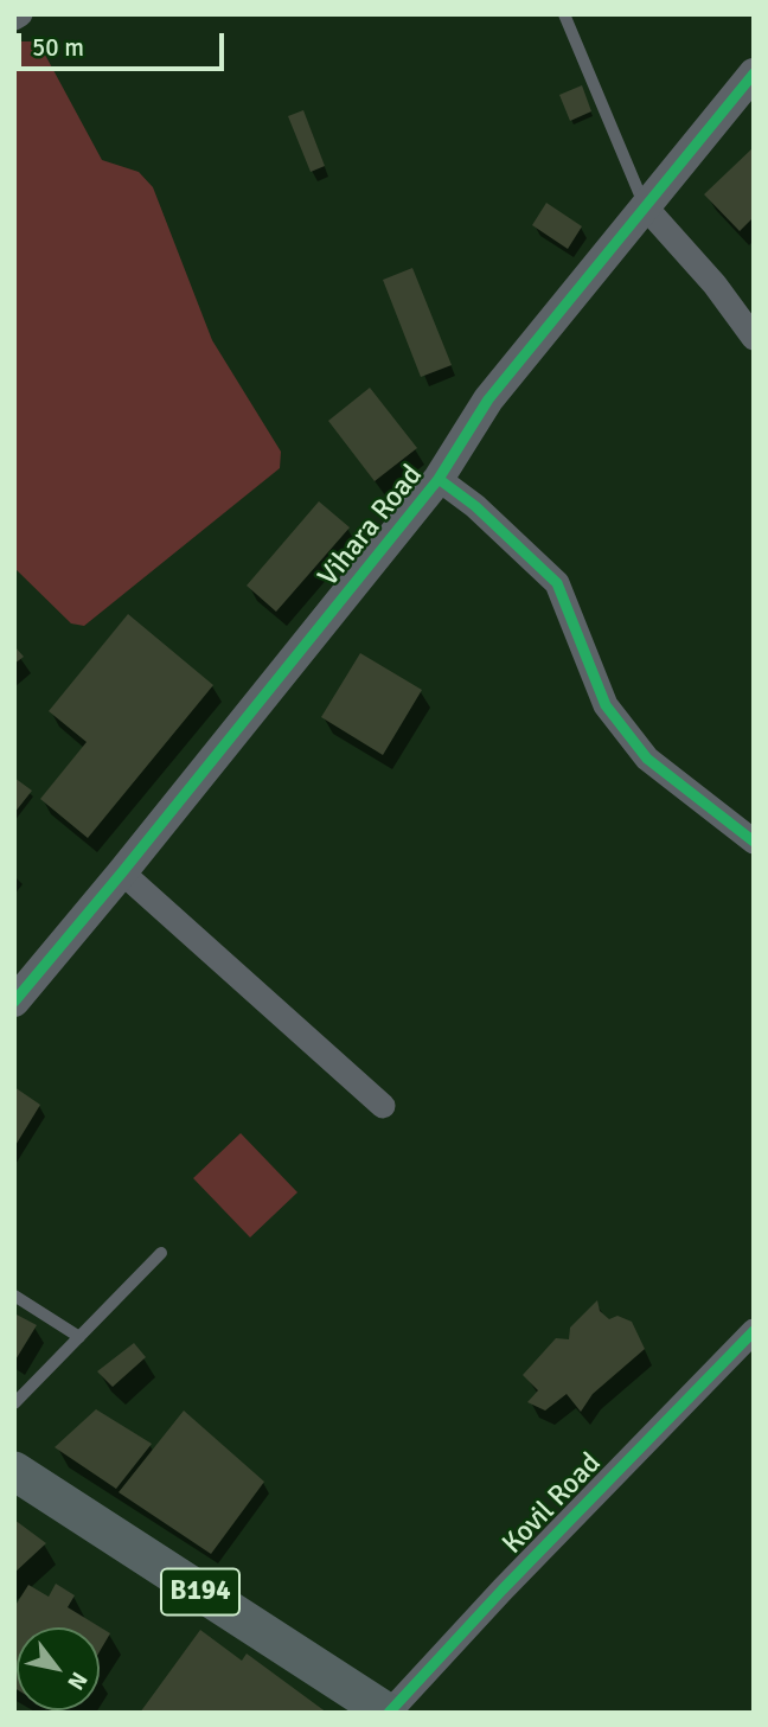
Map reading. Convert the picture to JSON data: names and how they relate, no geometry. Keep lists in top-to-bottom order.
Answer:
{
  "streets": {
    "main road": ["B194"],
    "street": ["Vihara Road", "Kovil Road"]
  },
  "crossings": [
    ["Kovil Road", "B194"]
  ],
  "scale_bar": "50 m",
  "north": "bottom right"
}
